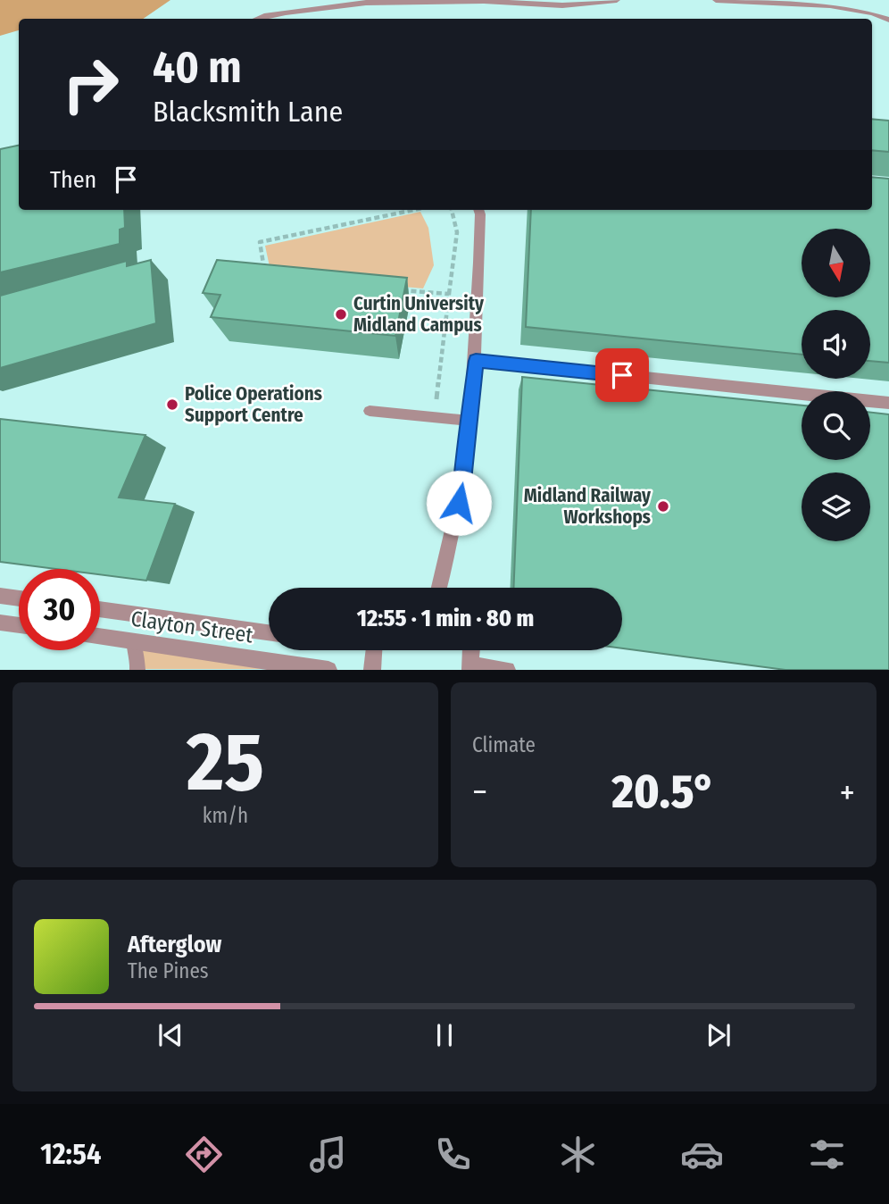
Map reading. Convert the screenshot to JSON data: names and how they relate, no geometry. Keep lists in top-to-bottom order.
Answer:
{
  "streets": {
    "street": ["Clayton Street"]
  },
  "places": ["Curtin University Midland Campus", "Police Operations Support Centre", "Midland Railway Workshops"],
  "north": "bottom",
  "page": {
    "turn": ["40 m", "Blacksmith Lane"],
    "then": "Then",
    "limit": "30",
    "trip": "12:55 · 1 min · 80 m",
    "tile": [
      ["25", "km/h"],
      "Climate"
    ],
    "heat": ["−", "20.5°", "+"],
    "song": ["Afterglow", "The Pines"],
    "tabs": "12:54"
  }
}
